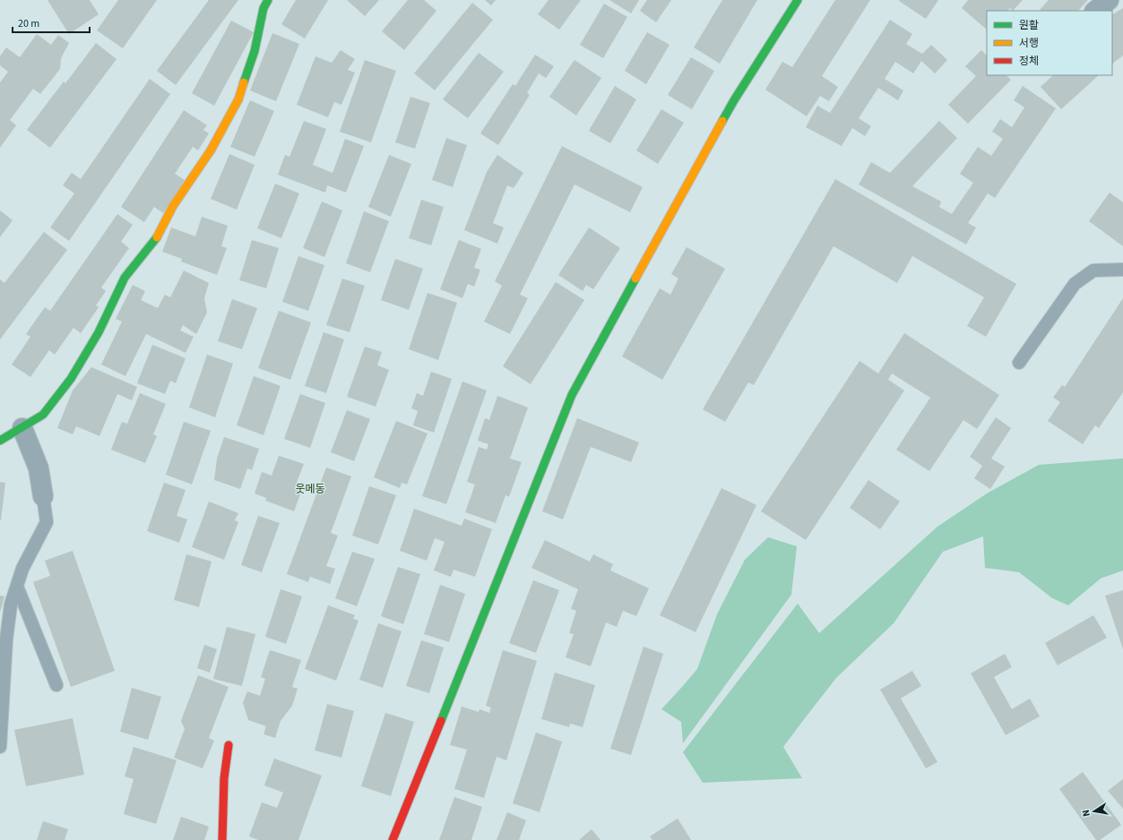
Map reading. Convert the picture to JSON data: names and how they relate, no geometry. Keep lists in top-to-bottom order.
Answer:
{
  "districts": ["웃메동"],
  "legend": ["원활", "서행", "정체"],
  "scale_bar": "20 m",
  "north": "left"
}
